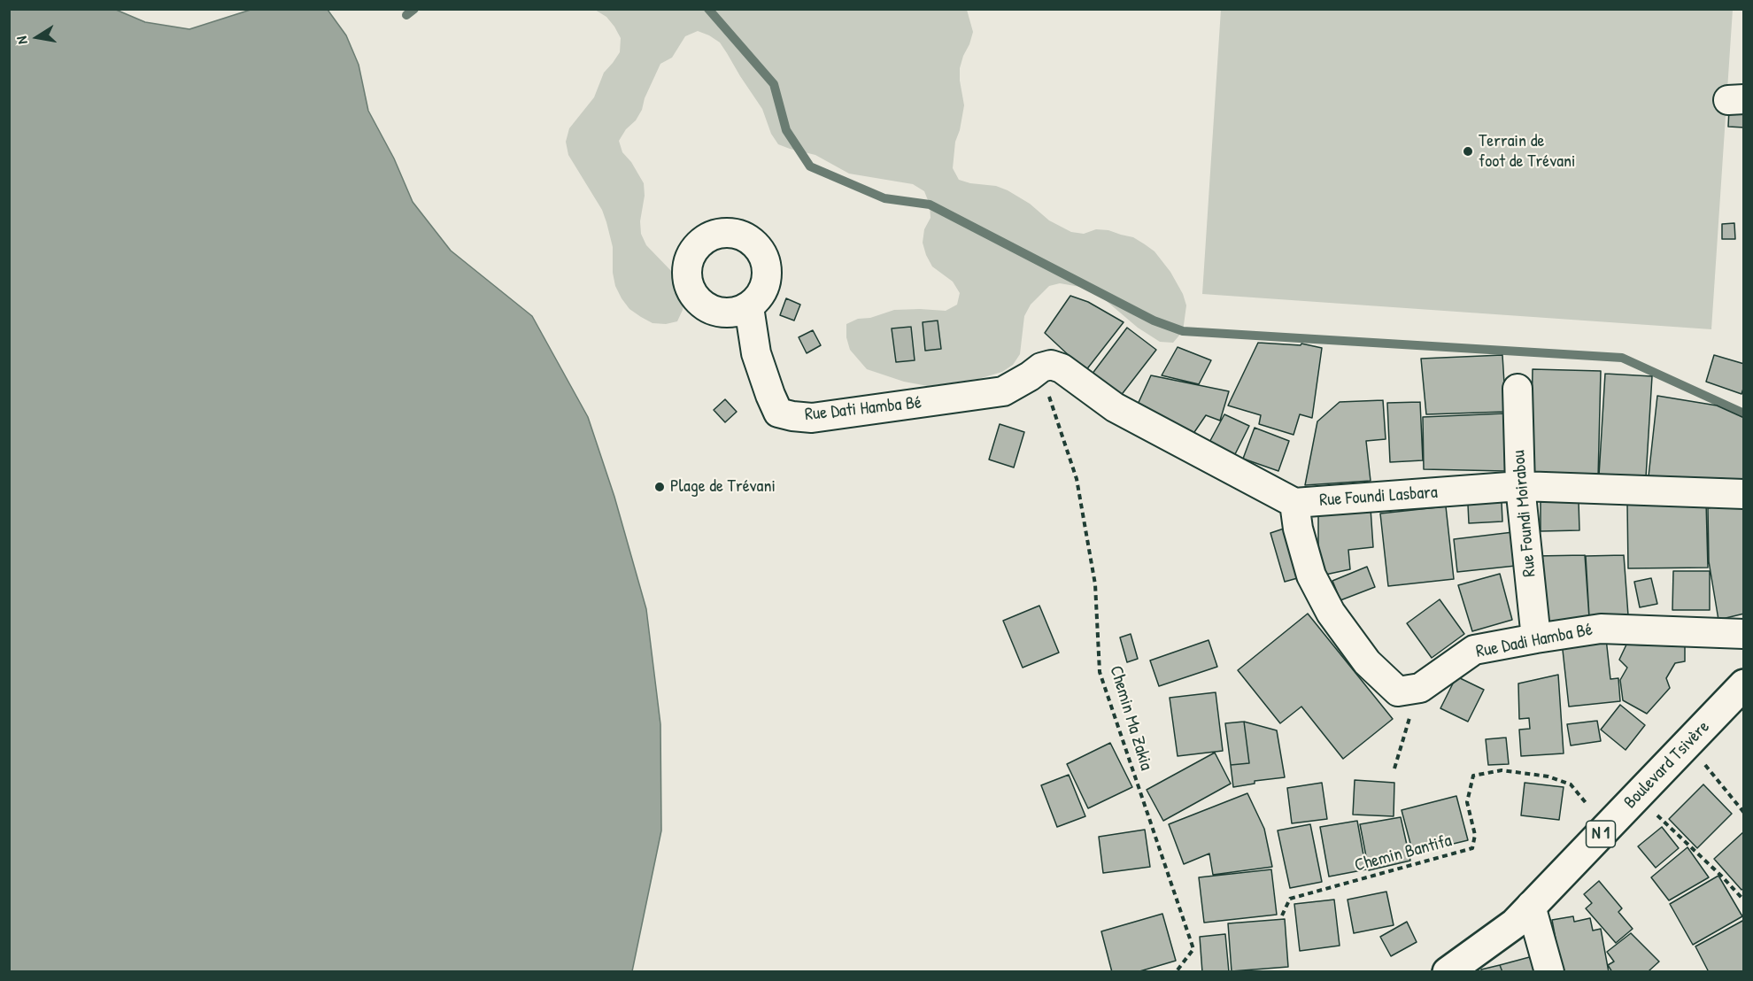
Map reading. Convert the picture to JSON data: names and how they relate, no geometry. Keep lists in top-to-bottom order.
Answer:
{
  "streets": {
    "main road": ["Boulevard Tsivère", "N 1"],
    "street": [
      "Rue Dati Hamba Bé",
      "Rue Foundi Lasbara",
      "Rue Foundi Moirabou",
      "Rue Dadi Hamba Bé"
    ],
    "path": ["Chemin Ma Zakia", "Chemin Bantifa"]
  },
  "crossings": [
    ["Rue Dati Hamba Bé", "Rue Foundi Lasbara"],
    ["Rue Dati Hamba Bé", "Chemin Ma Zakia"],
    ["Rue Foundi Lasbara", "Rue Foundi Moirabou"],
    ["Rue Foundi Lasbara", "Chemin Ma Zakia"],
    ["Rue Foundi Moirabou", "Rue Dadi Hamba Bé"],
    ["Boulevard Tsivère", "Chemin Bantifa"]
  ],
  "places": ["Terrain de foot de Trévani", "Plage de Trévani"],
  "north": "left"
}
